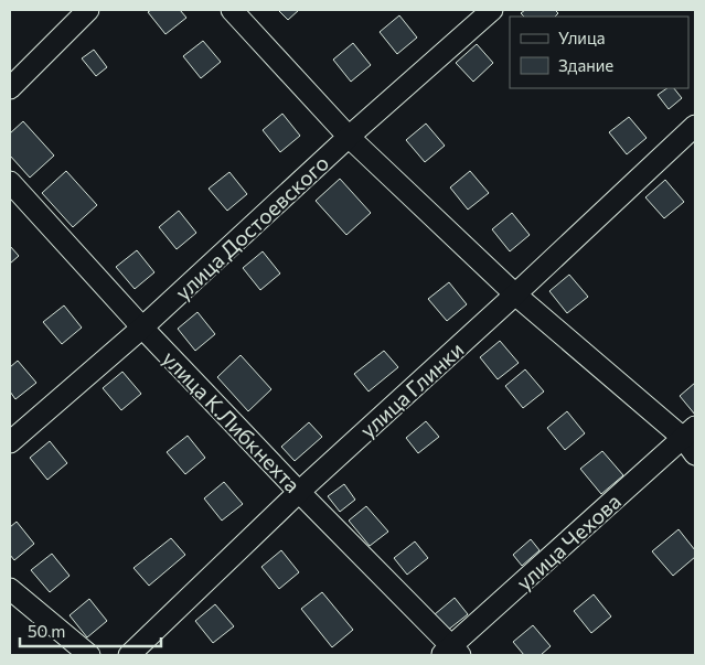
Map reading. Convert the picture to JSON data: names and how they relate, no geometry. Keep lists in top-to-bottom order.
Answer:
{
  "streets": {
    "street": [
      "улица Достоевского",
      "улица Глинки",
      "улица К.Либкнехта",
      "улица Чехова"
    ]
  },
  "crossings": [
    ["улица Достоевского", "улица К.Либкнехта"],
    ["улица Глинки", "улица К.Либкнехта"],
    ["улица К.Либкнехта", "улица Чехова"]
  ],
  "legend": ["Улица", "Здание"],
  "scale_bar": "50 m"
}
